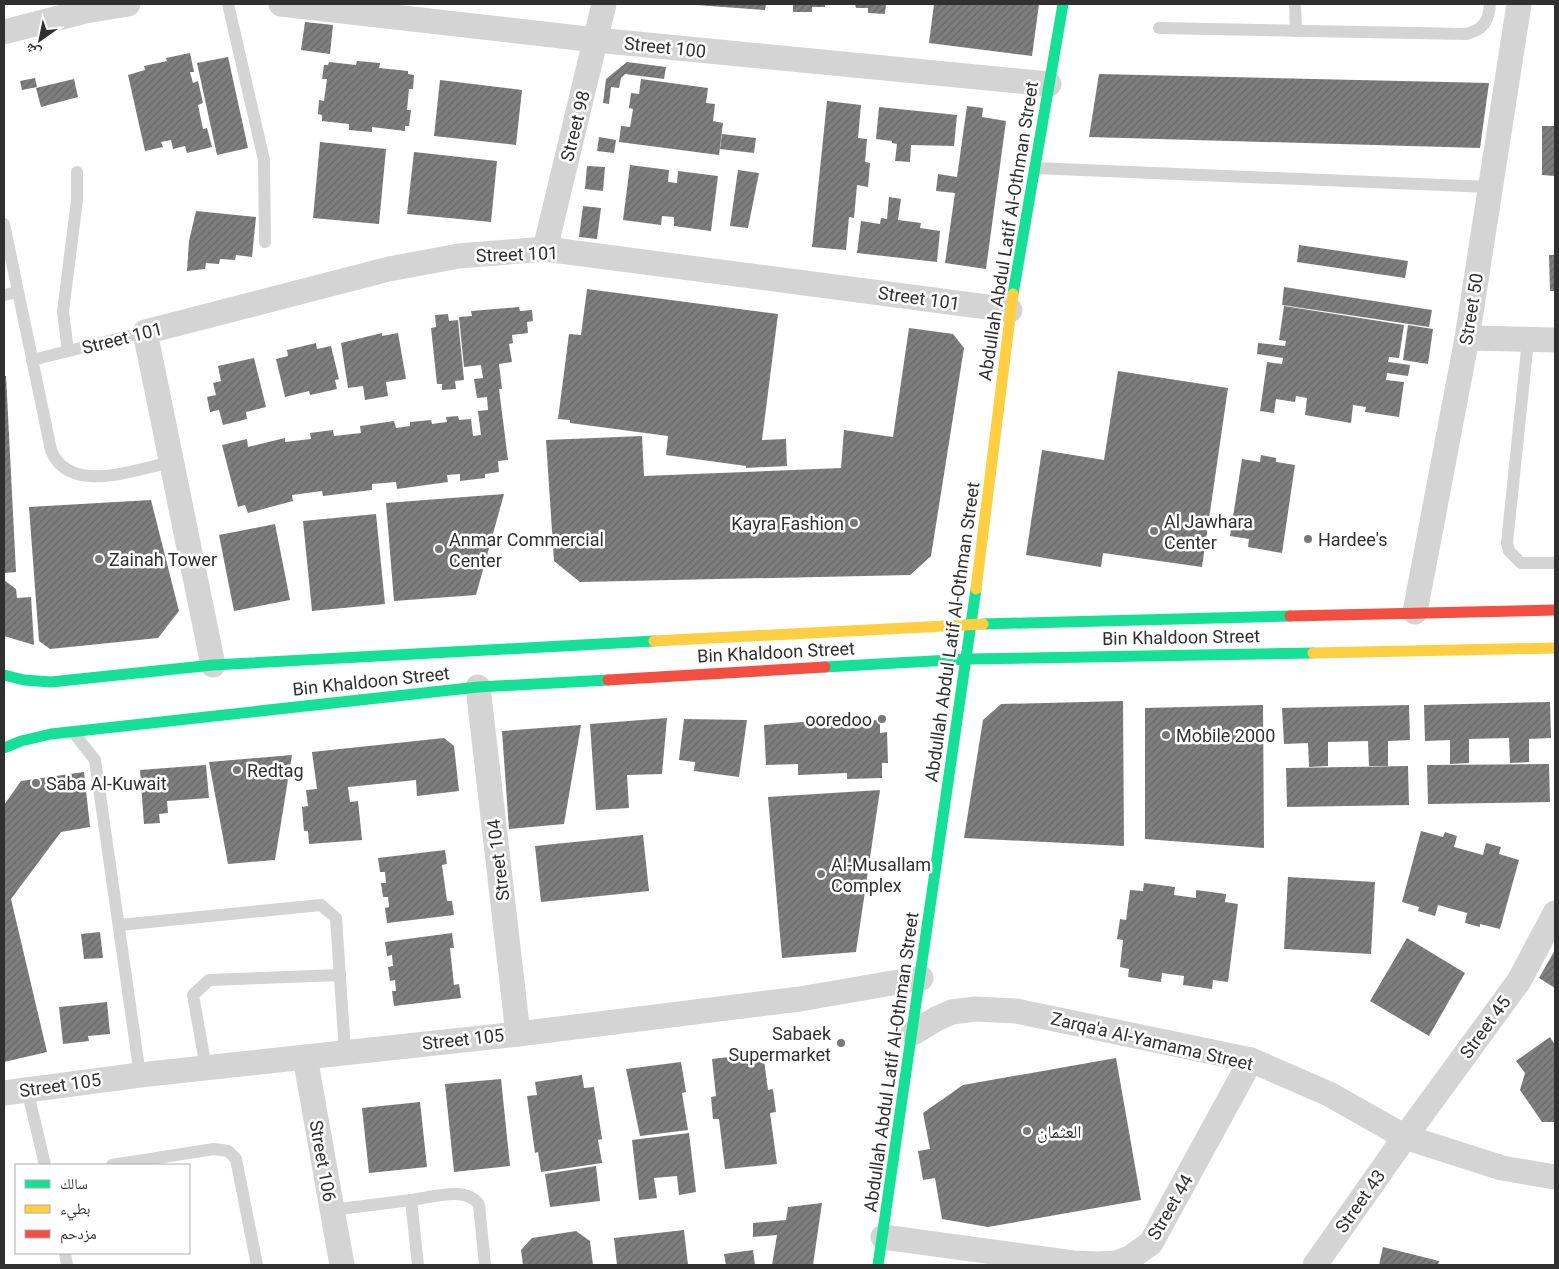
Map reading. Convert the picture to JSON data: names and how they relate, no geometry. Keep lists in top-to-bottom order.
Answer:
{
  "streets": {
    "street": [
      "Street 100",
      "Street 98",
      "Abdullah Abdul Latif Al-Othman Street",
      "Street 101",
      "Street 50",
      "Bin Khaldoon Street",
      "Street 104",
      "Street 45",
      "Street 105",
      "Zarqa'a Al-Yamama Street",
      "Street 106",
      "Street 43",
      "Street 44"
    ]
  },
  "crossings": [
    ["Street 100", "Street 98"],
    ["Street 100", "Abdullah Abdul Latif Al-Othman Street"],
    ["Street 98", "Street 101"],
    ["Abdullah Abdul Latif Al-Othman Street", "Street 101"],
    ["Abdullah Abdul Latif Al-Othman Street", "Bin Khaldoon Street"],
    ["Abdullah Abdul Latif Al-Othman Street", "Street 105"],
    ["Abdullah Abdul Latif Al-Othman Street", "Zarqa'a Al-Yamama Street"],
    ["Abdullah Abdul Latif Al-Othman Street", "Street 44"],
    ["Street 50", "Bin Khaldoon Street"],
    ["Bin Khaldoon Street", "Street 104"],
    ["Street 104", "Street 105"],
    ["Street 45", "Zarqa'a Al-Yamama Street"],
    ["Street 45", "Street 43"],
    ["Street 105", "Street 106"],
    ["Zarqa'a Al-Yamama Street", "Street 43"],
    ["Zarqa'a Al-Yamama Street", "Street 44"]
  ],
  "places": [
    "Kayra Fashion",
    "Al Jawhara Center",
    "Hardee's",
    "Anmar Commercial Center",
    "Zainah Tower",
    "ooredoo",
    "Mobile 2000",
    "Redtag",
    "Saba Al-Kuwait",
    "Al-Musallam Complex",
    "Sabaek Supermarket",
    "العثمان"
  ],
  "legend": ["سالك", "بطيء", "مزدحم"],
  "north": "bottom left"
}
